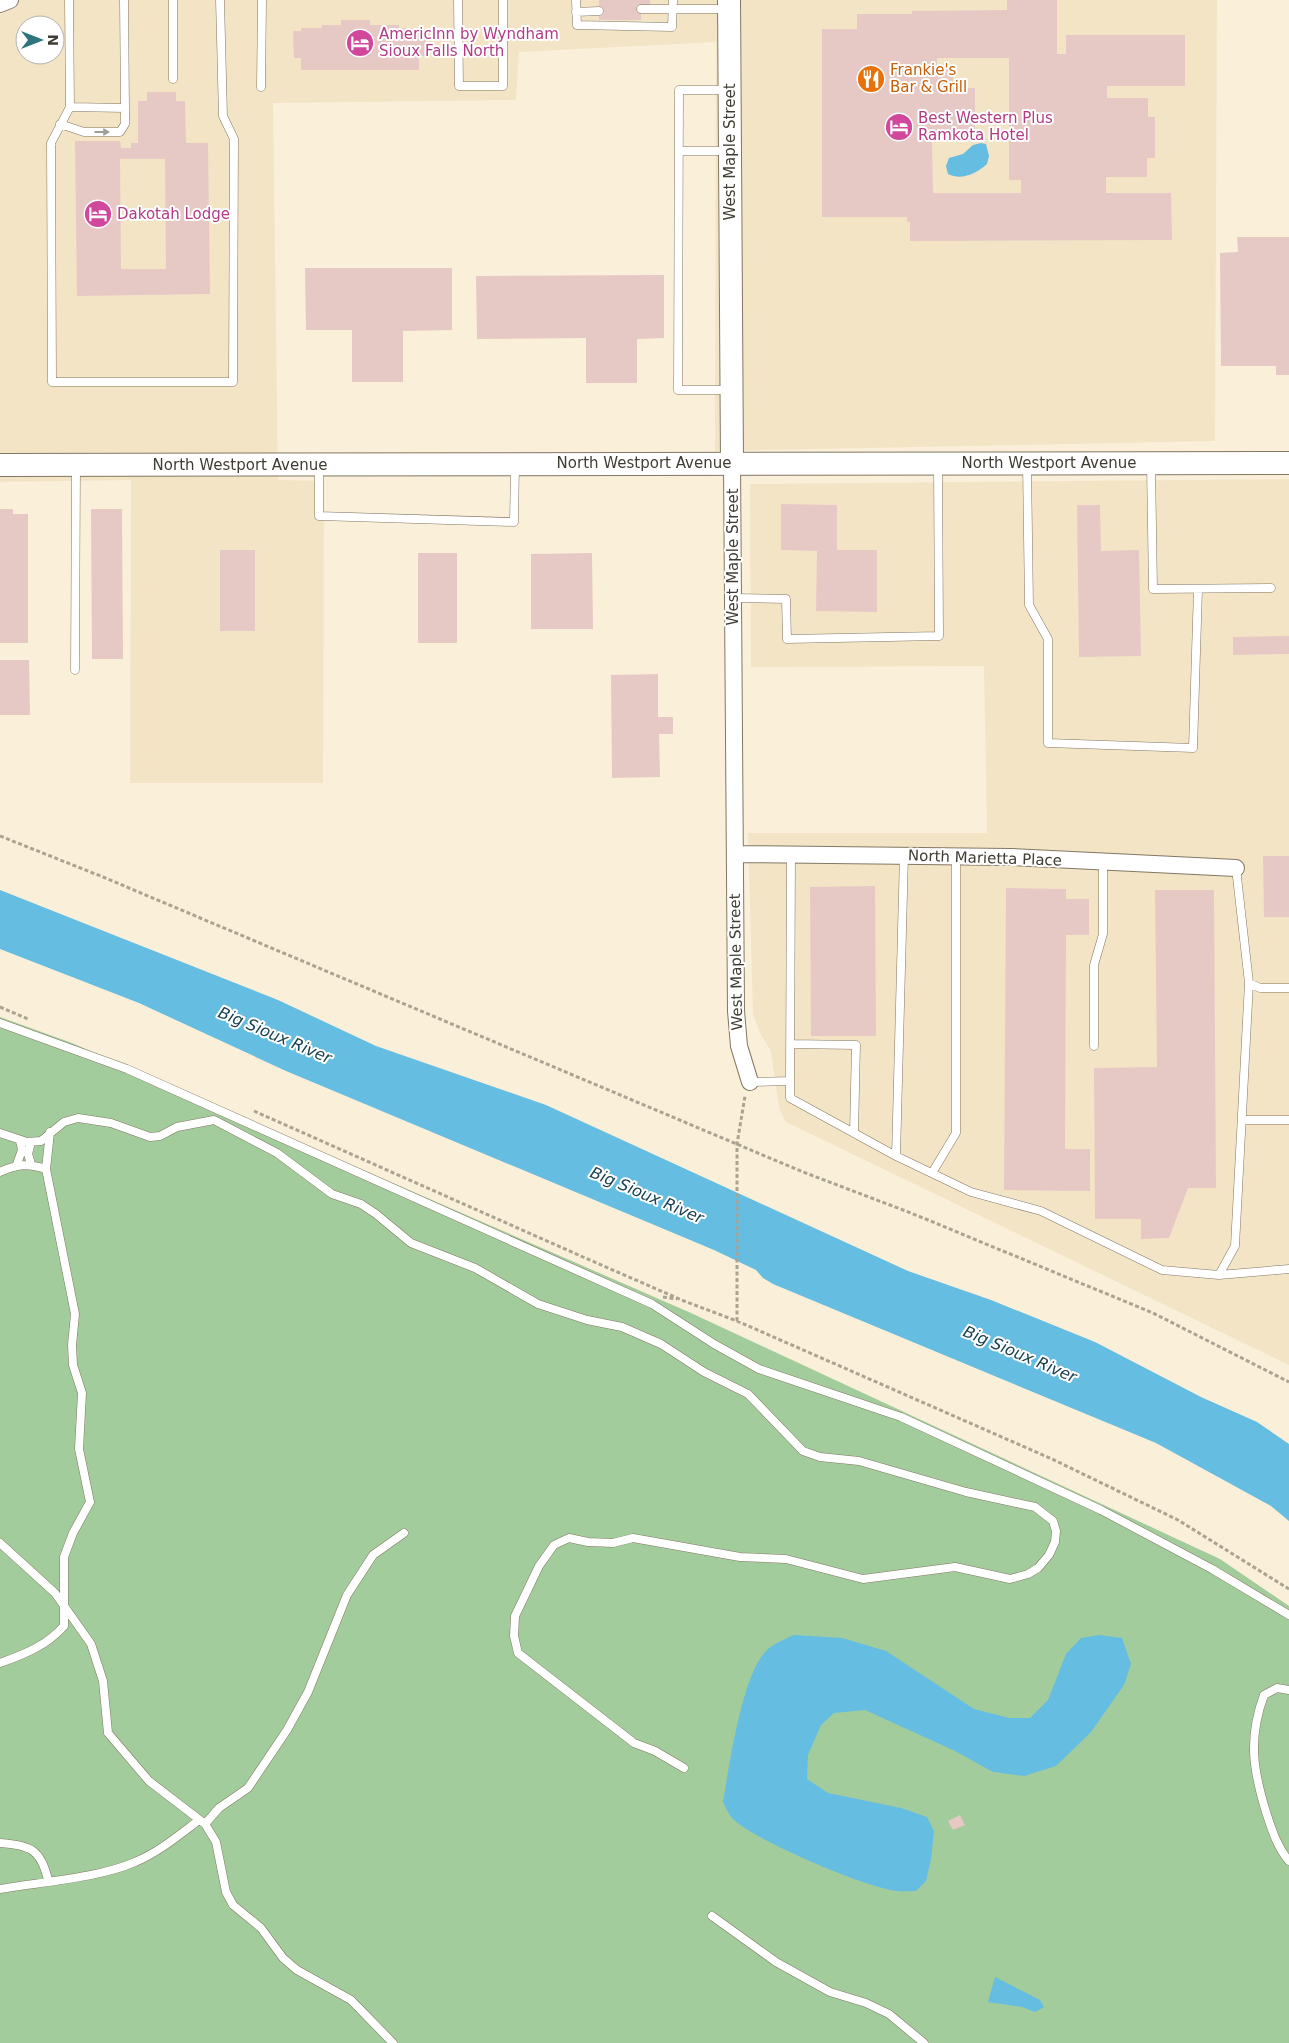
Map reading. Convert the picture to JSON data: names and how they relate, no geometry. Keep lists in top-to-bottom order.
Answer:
{
  "streets": {
    "main road": ["West Maple Street", "North Westport Avenue"],
    "street": ["North Marietta Place"]
  },
  "crossings": [
    ["West Maple Street", "North Westport Avenue"],
    ["West Maple Street", "North Marietta Place"]
  ],
  "water": ["Big Sioux River"],
  "places": {
    "hotel": ["AmericInn by Wyndham Sioux Falls North", "Best Western Plus Ramkota Hotel", "Dakotah Lodge"],
    "restaurant": ["Frankie's Bar & Grill"]
  },
  "north": "right"
}
